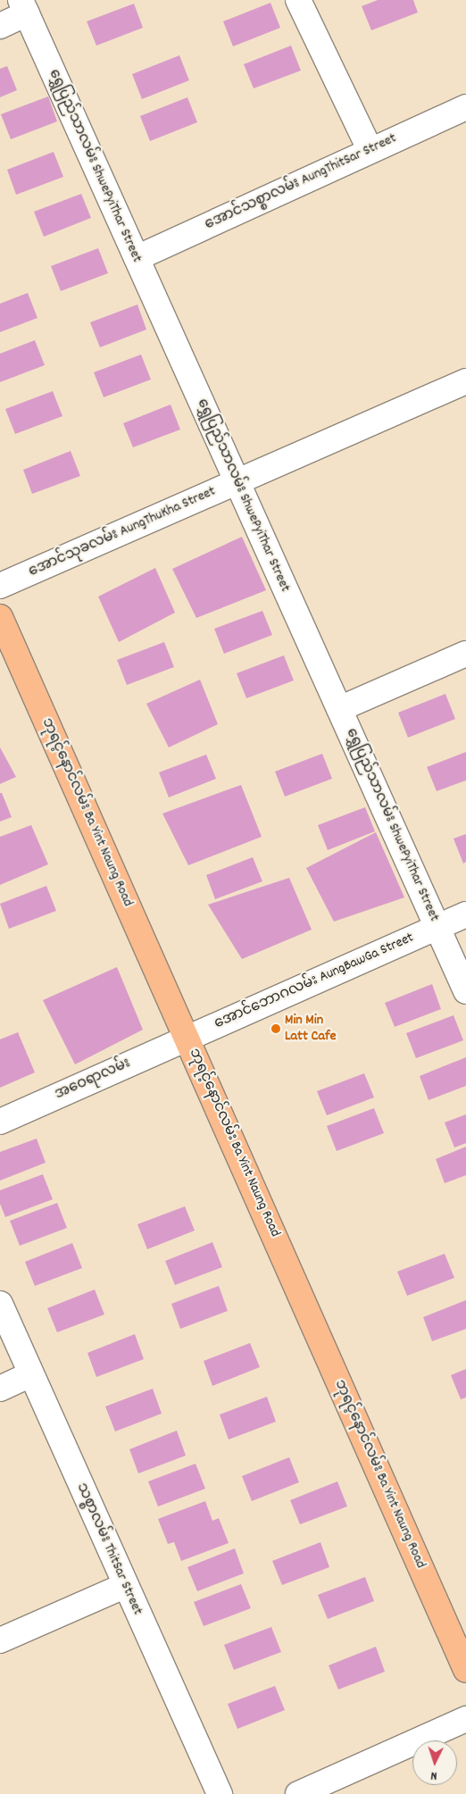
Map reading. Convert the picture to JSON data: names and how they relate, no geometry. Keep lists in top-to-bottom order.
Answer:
{
  "streets": {
    "main road": ["ဘုရင့်နောင်လမ်း Ba Yint Naung Road"],
    "street": [
      "ရွှေပြည်သာလမ်း ShwePyiThar Street",
      "အောင်သစ္စာလမ်း AungThitSar Street",
      "အောင်သုခလမ်း AungThuKha Street",
      "အောင်ဘောဂလမ်း AungBawGa Street",
      "အဝေရာလမ်း",
      "သစ္စာလမ်း ThitSar Street"
    ]
  },
  "crossings": [
    ["ရွှေပြည်သာလမ်း ShwePyiThar Street", "အောင်သစ္စာလမ်း AungThitSar Street"],
    ["ရွှေပြည်သာလမ်း ShwePyiThar Street", "အောင်သုခလမ်း AungThuKha Street"],
    ["ရွှေပြည်သာလမ်း ShwePyiThar Street", "အောင်ဘောဂလမ်း AungBawGa Street"],
    ["ဘုရင့်နောင်လမ်း Ba Yint Naung Road", "အောင်ဘောဂလမ်း AungBawGa Street"],
    ["ဘုရင့်နောင်လမ်း Ba Yint Naung Road", "အဝေရာလမ်း"],
    ["အောင်ဘောဂလမ်း AungBawGa Street", "အဝေရာလမ်း"]
  ],
  "places": ["Min Min Latt Cafe"],
  "north": "bottom"
}
